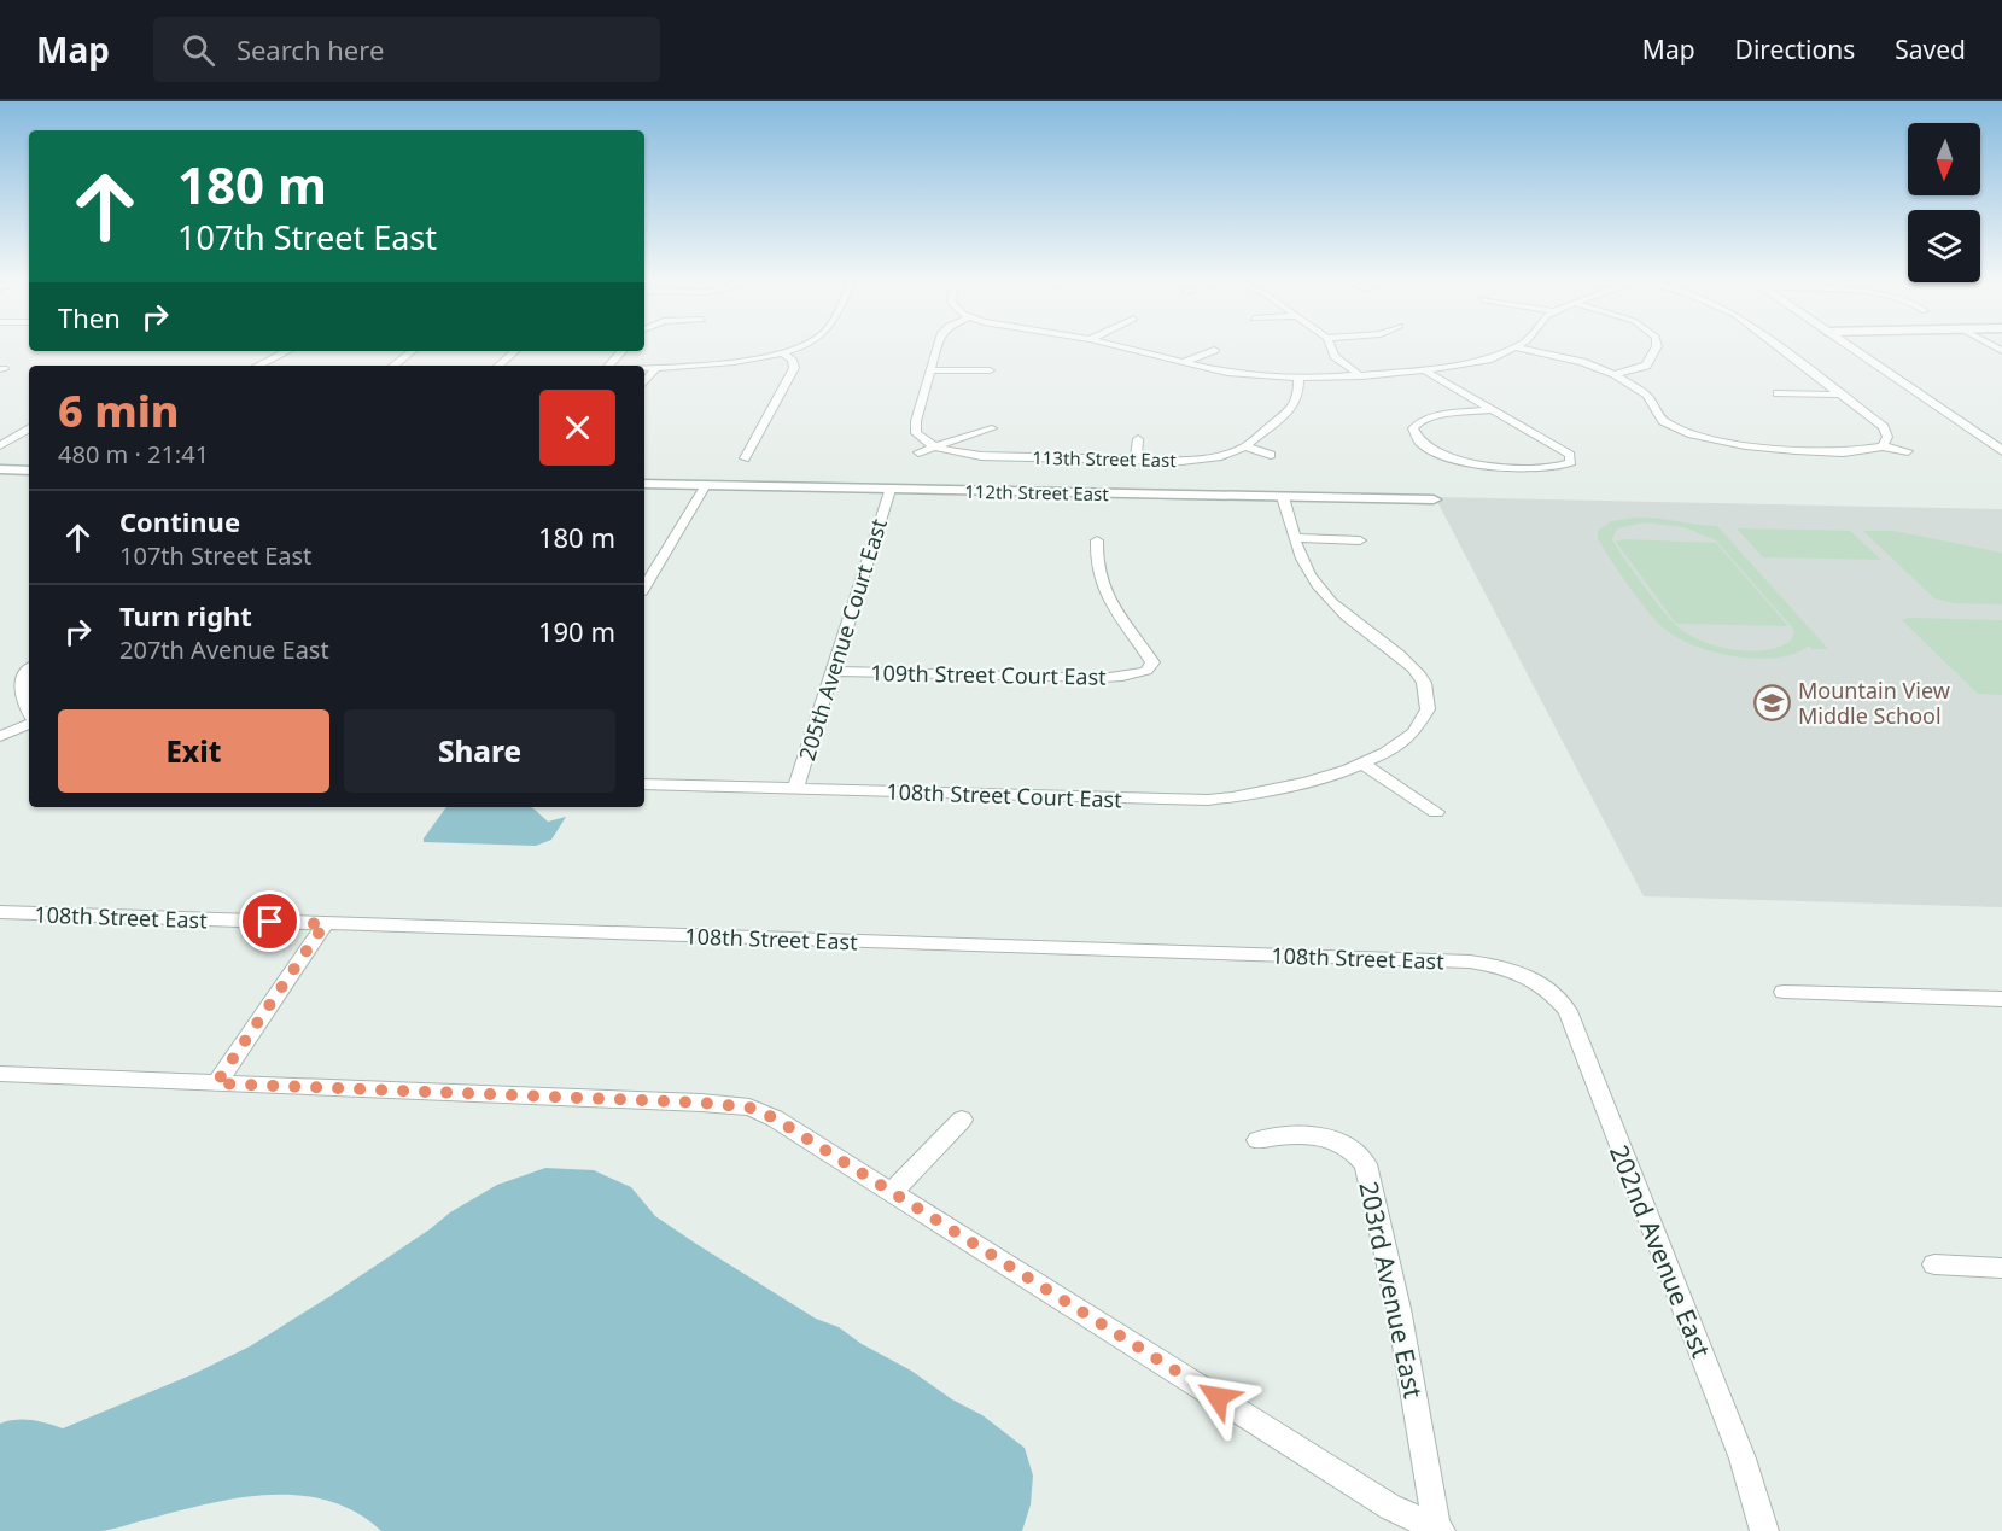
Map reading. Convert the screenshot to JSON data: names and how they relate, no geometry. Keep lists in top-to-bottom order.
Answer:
{
  "streets": {
    "street": [
      "113th Street East",
      "112th Street East",
      "205th Avenue Court East",
      "109th Street Court East",
      "108th Street Court East",
      "108th Street East",
      "202nd Avenue East",
      "203rd Avenue East"
    ]
  },
  "crossings": [
    ["112th Street East", "205th Avenue Court East"],
    ["205th Avenue Court East", "109th Street Court East"],
    ["205th Avenue Court East", "108th Street Court East"],
    ["108th Street East", "202nd Avenue East"]
  ],
  "places": {
    "school or university": ["Mountain View Middle School"]
  },
  "north": "bottom",
  "page": {
    "header": "Map",
    "search": "Search here",
    "nav": ["Map", "Directions", "Saved"],
    "turn": ["180 m", "107th Street East"],
    "then": "Then",
    "heading": ["6 min", "480 m · 21:41"],
    "list": [
      {
        "name": "Continue",
        "note": "107th Street East",
        "value": "180 m"
      },
      {
        "name": "Turn right",
        "note": "207th Avenue East",
        "value": "190 m"
      }
    ],
    "buttons": ["Exit", "Share"]
  }
}
